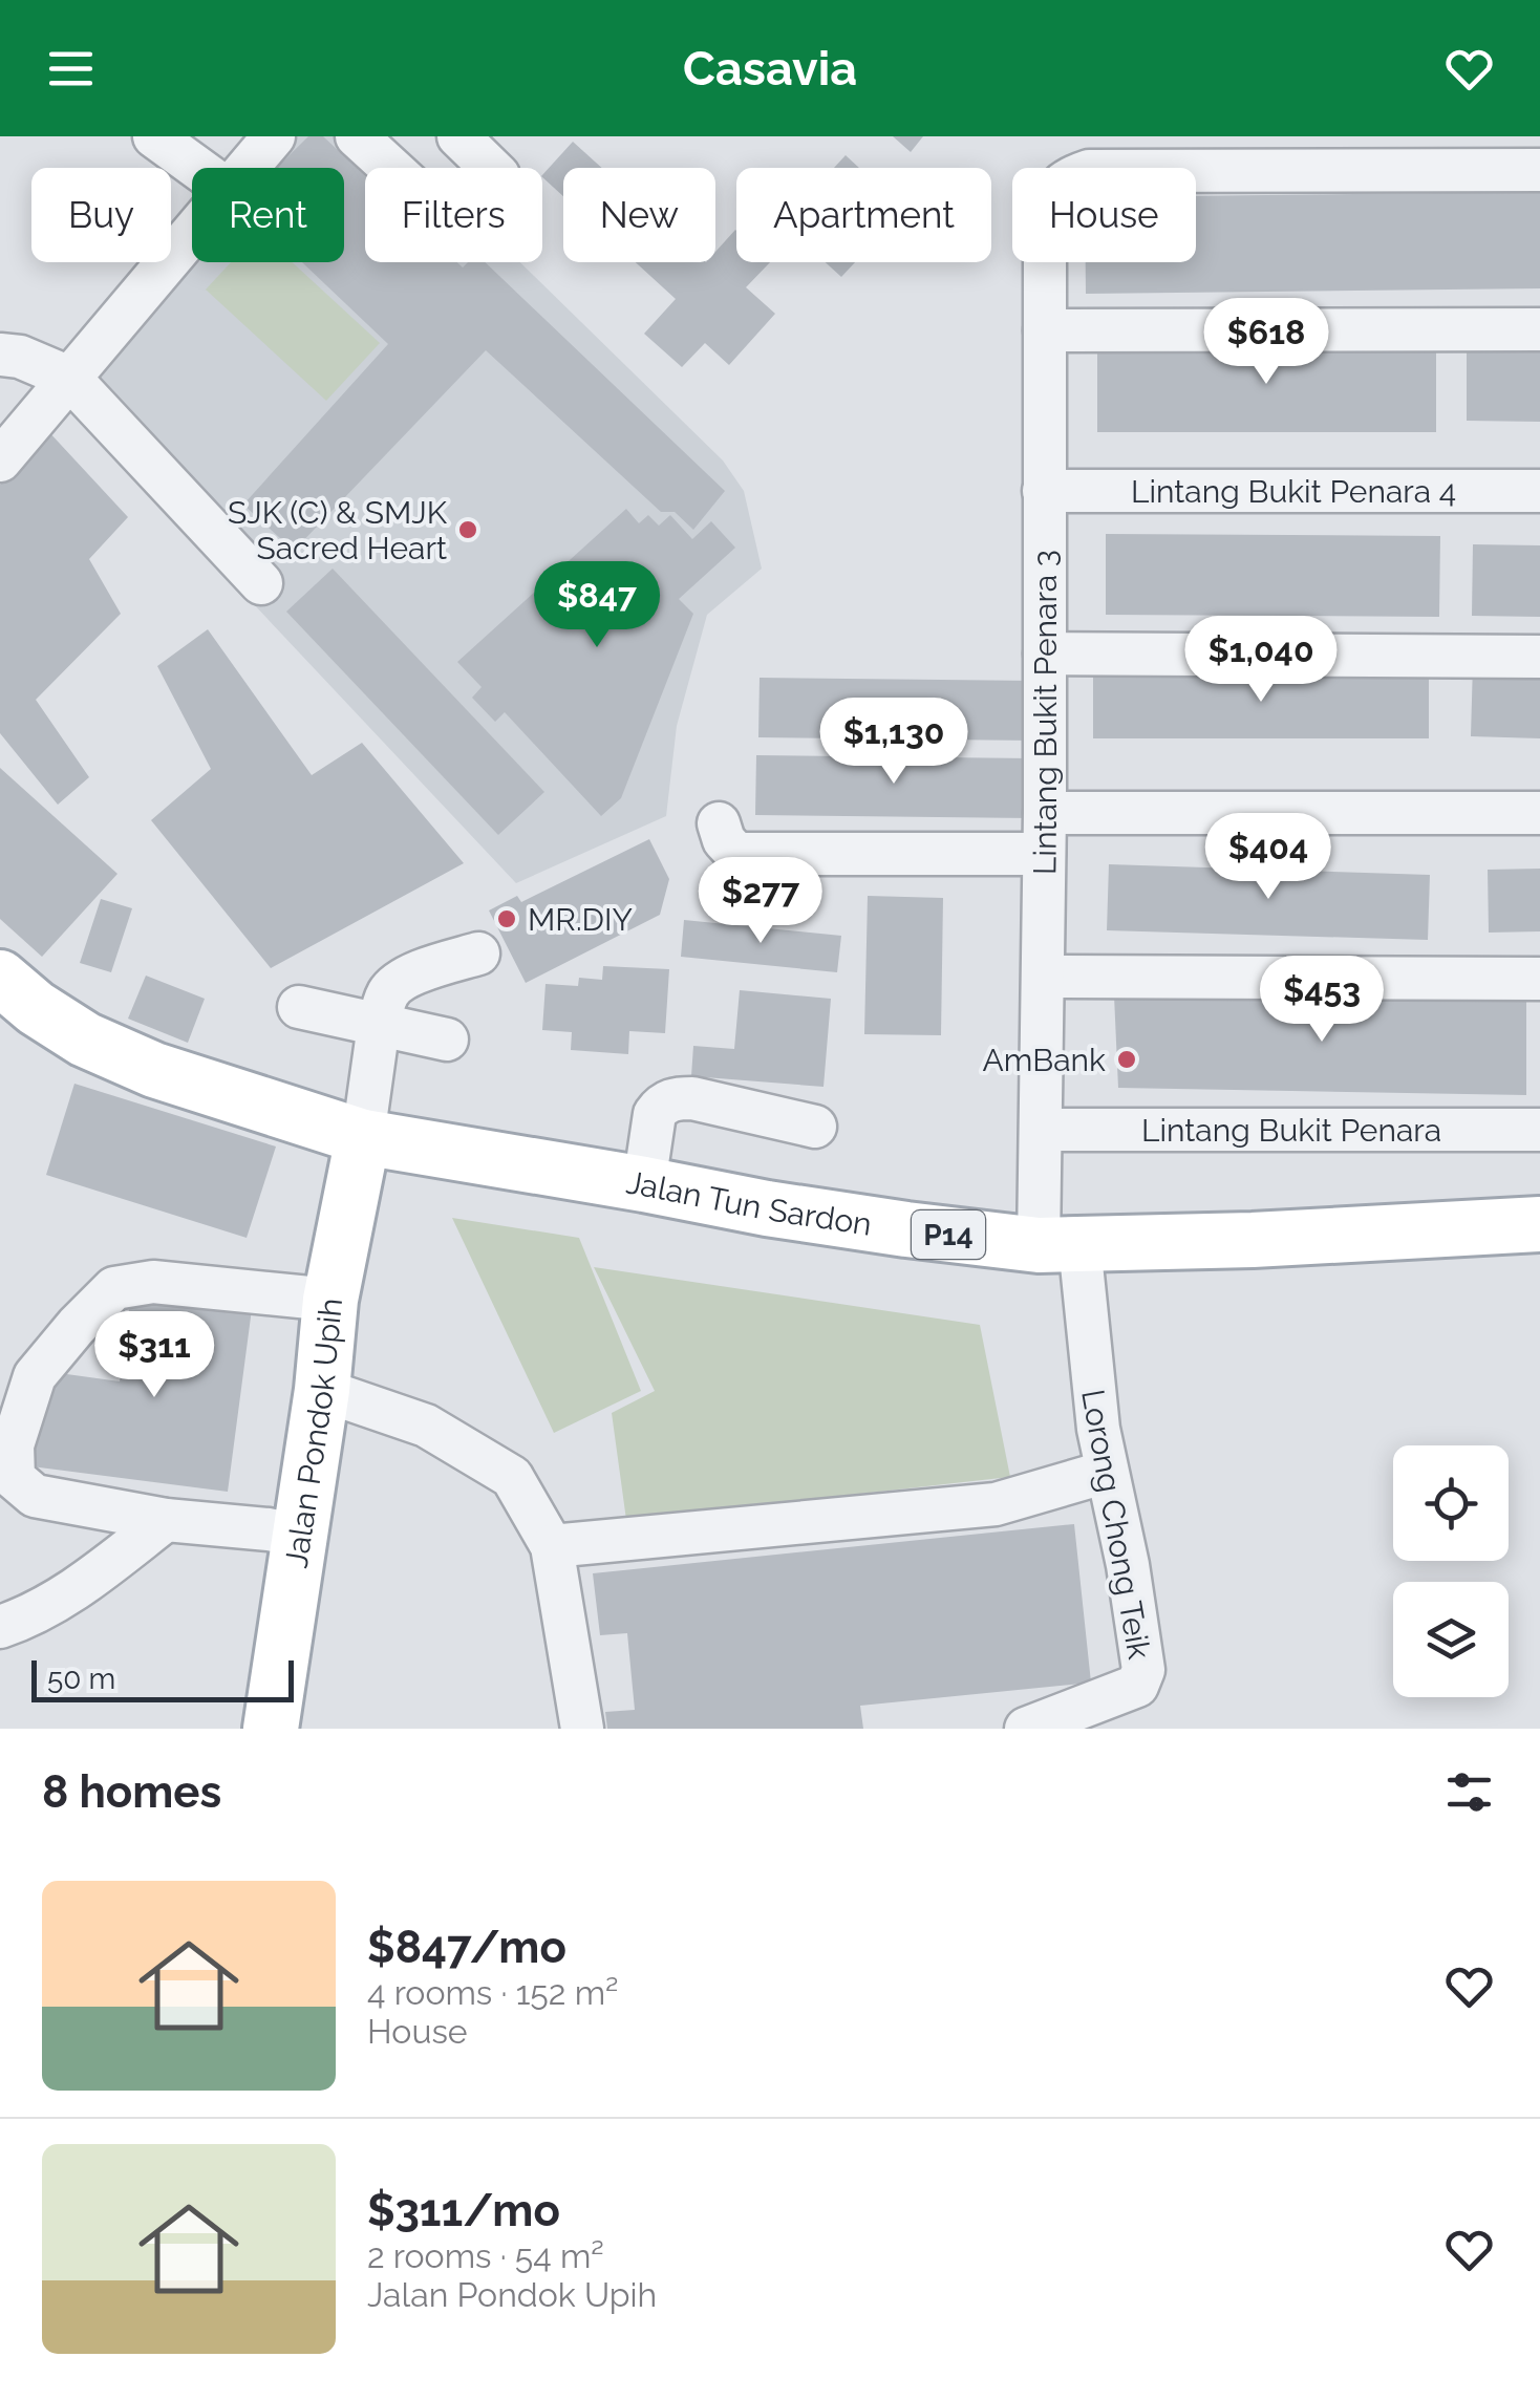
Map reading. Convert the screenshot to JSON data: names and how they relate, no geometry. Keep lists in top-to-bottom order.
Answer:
{
  "streets": {
    "main road": ["Jalan Tun Sardon", "P14", "Jalan Pondok Upih"],
    "street": [
      "Lintang Bukit Penara 4",
      "Lintang Bukit Penara 3",
      "Lintang Bukit Penara",
      "Lorong Chong Teik"
    ]
  },
  "crossings": [
    ["Lintang Bukit Penara 4", "Lintang Bukit Penara 3"],
    ["Lintang Bukit Penara 3", "Lintang Bukit Penara"],
    ["Lintang Bukit Penara 3", "Jalan Tun Sardon"],
    ["Lintang Bukit Penara 3", "Lorong Chong Teik"],
    ["Jalan Tun Sardon", "Jalan Pondok Upih"],
    ["Jalan Tun Sardon", "Lorong Chong Teik"]
  ],
  "places": ["SJK (C) & SMJK Sacred Heart", "MR.DIY", "AmBank"],
  "scale_bar": "50 m",
  "page": {
    "header": "Casavia",
    "chip": [
      "Buy",
      "Rent",
      "Filters",
      "New",
      "Apartment",
      "House"
    ],
    "price": [
      "$618",
      "$847",
      "$1,040",
      "$1,130",
      "$404",
      "$277",
      "$453",
      "$311"
    ],
    "scale": "50 m",
    "heading": "8 homes",
    "list": [
      {
        "name": "$847/mo",
        "note": "4 rooms · 152 m² · House"
      },
      {
        "name": "$311/mo",
        "note": "2 rooms · 54 m² · Jalan Pondok Upih"
      }
    ]
  }
}
